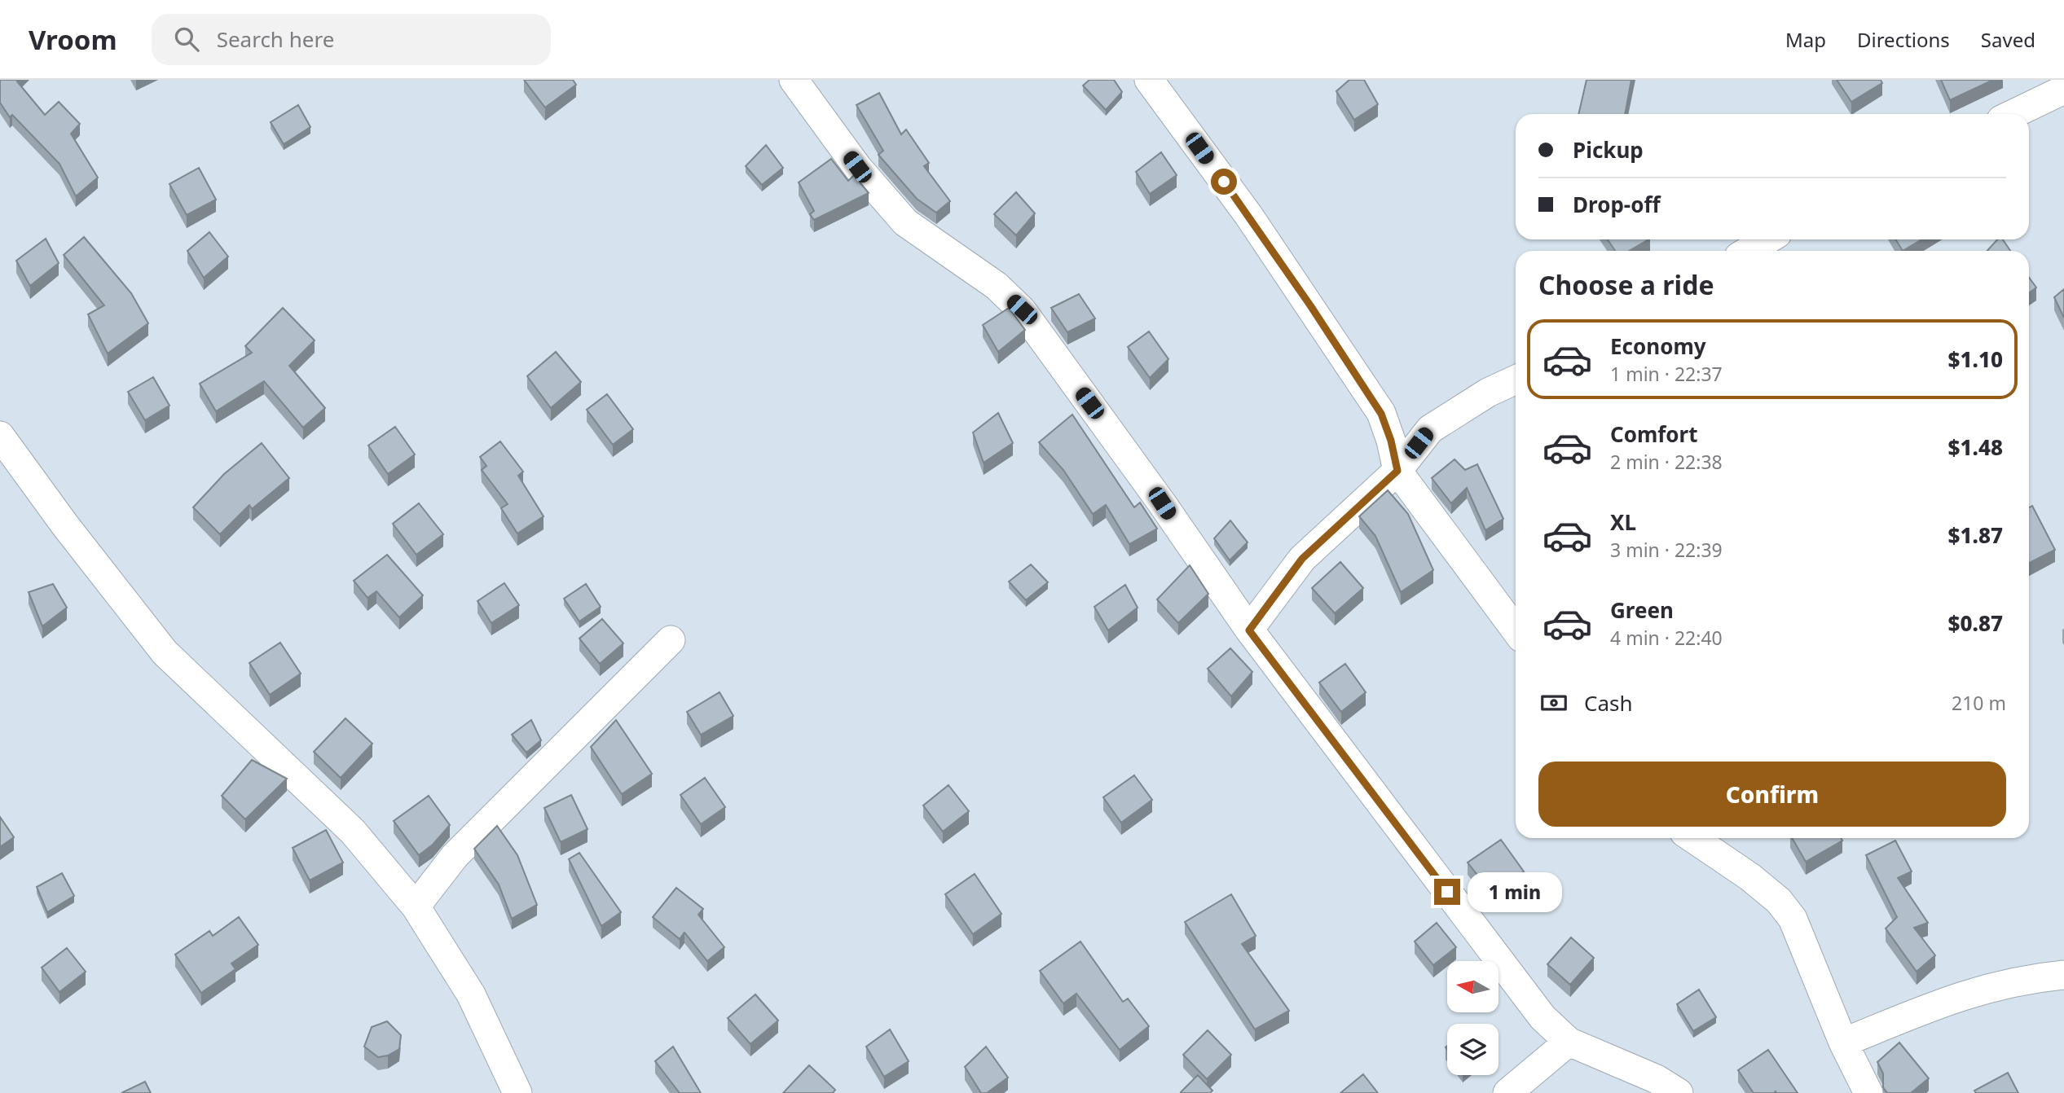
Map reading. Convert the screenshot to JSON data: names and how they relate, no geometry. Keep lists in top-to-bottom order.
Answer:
{
  "north": "left",
  "page": {
    "header": "Vroom",
    "search": "Search here",
    "nav": ["Map", "Directions", "Saved"],
    "banner": ["Pickup", "Drop-off"],
    "heading": "Choose a ride",
    "list": [
      {
        "name": "Economy",
        "note": "1 min · 22:37",
        "value": "$1.10"
      },
      {
        "name": "Comfort",
        "note": "2 min · 22:38",
        "value": "$1.48"
      },
      {
        "name": "XL",
        "note": "3 min · 22:39",
        "value": "$1.87"
      },
      {
        "name": "Green",
        "note": "4 min · 22:40",
        "value": "$0.87"
      }
    ],
    "pay": ["Cash", "210 m"],
    "buttons": "Confirm",
    "bubble": "1 min"
  }
}
